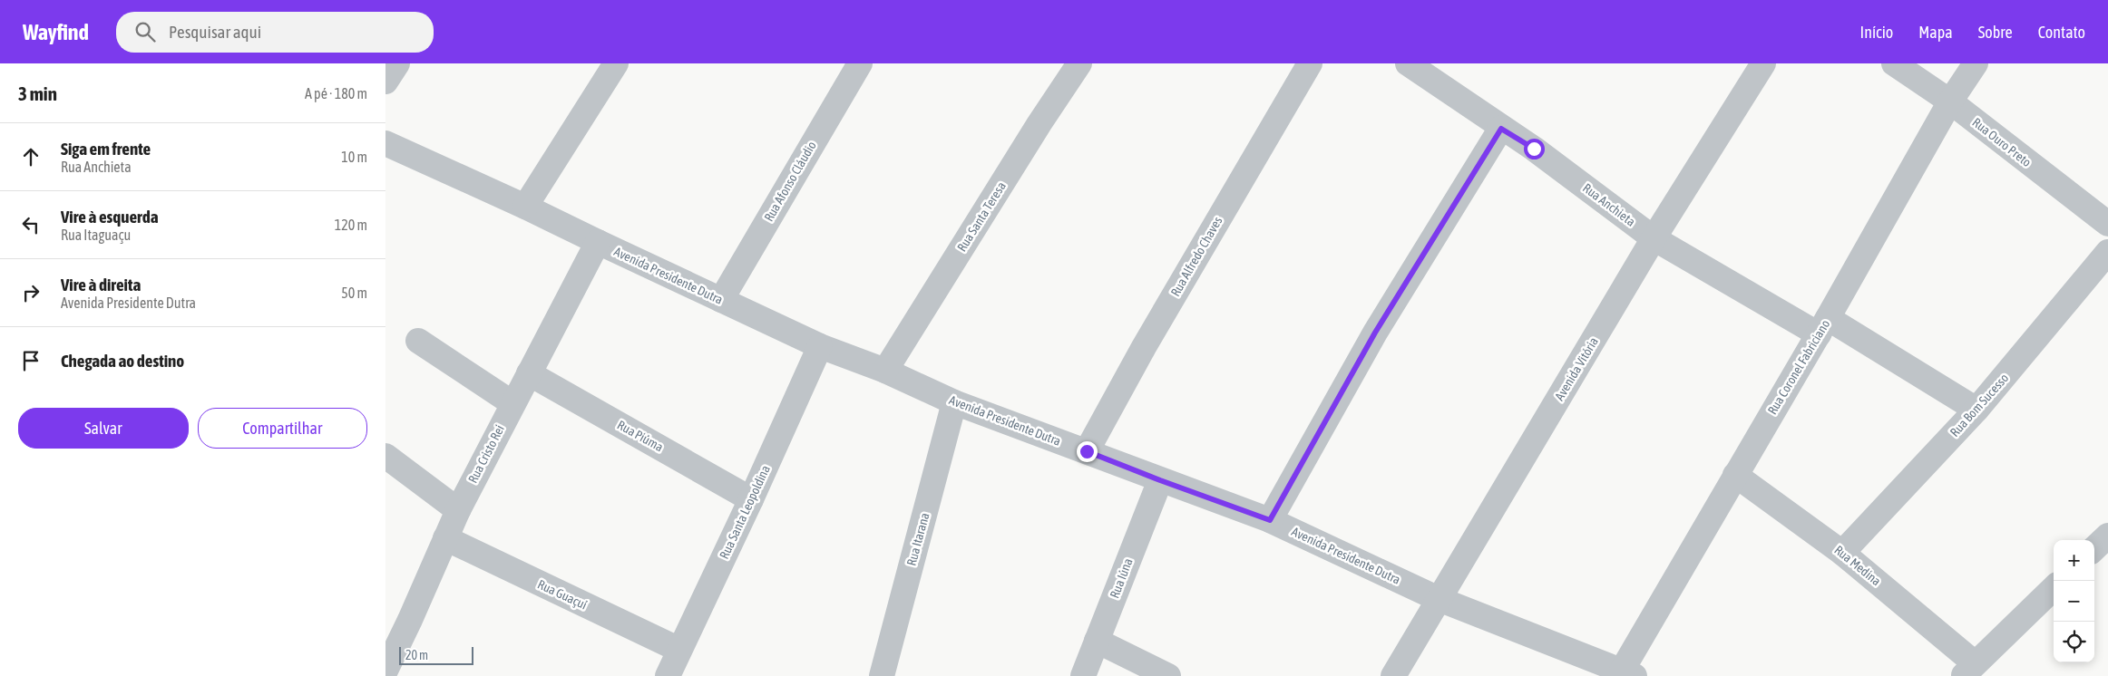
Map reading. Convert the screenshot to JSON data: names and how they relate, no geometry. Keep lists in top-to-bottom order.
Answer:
{
  "streets": {
    "street": [
      "Rua Ouro Preto",
      "Rua Afonso Cláudio",
      "Rua Anchieta",
      "Rua Santa Teresa",
      "Rua Alfredo Chaves",
      "Avenida Presidente Dutra",
      "Rua Coronel Fabriciano",
      "Avenida Vitória",
      "Rua Bom Sucesso",
      "Rua Piúma",
      "Rua Cristo Rei",
      "Rua Santa Leopoldina",
      "Rua Itarana",
      "Rua Medina",
      "Rua Iúna",
      "Rua Guaçuí"
    ]
  },
  "crossings": [
    ["Rua Ouro Preto", "Rua Coronel Fabriciano"],
    ["Rua Afonso Cláudio", "Avenida Presidente Dutra"],
    ["Rua Anchieta", "Rua Coronel Fabriciano"],
    ["Rua Anchieta", "Avenida Vitória"],
    ["Rua Anchieta", "Rua Bom Sucesso"],
    ["Rua Santa Teresa", "Avenida Presidente Dutra"],
    ["Rua Alfredo Chaves", "Avenida Presidente Dutra"],
    ["Avenida Presidente Dutra", "Rua Coronel Fabriciano"],
    ["Avenida Presidente Dutra", "Avenida Vitória"],
    ["Avenida Presidente Dutra", "Rua Cristo Rei"],
    ["Avenida Presidente Dutra", "Rua Santa Leopoldina"],
    ["Avenida Presidente Dutra", "Rua Itarana"],
    ["Avenida Presidente Dutra", "Rua Iúna"],
    ["Rua Coronel Fabriciano", "Rua Medina"],
    ["Rua Bom Sucesso", "Rua Medina"],
    ["Rua Piúma", "Rua Cristo Rei"],
    ["Rua Piúma", "Rua Santa Leopoldina"],
    ["Rua Cristo Rei", "Rua Guaçuí"],
    ["Rua Santa Leopoldina", "Rua Guaçuí"]
  ],
  "scale_bar": "20 m",
  "page": {
    "header": "Wayfind",
    "search": "Pesquisar aqui",
    "nav": [
      "Início",
      "Mapa",
      "Sobre",
      "Contato"
    ],
    "heading": ["3 min", "A pé · 180 m"],
    "list": [
      ["Siga em frente", "Rua Anchieta", "10 m"],
      ["Vire à esquerda", "Rua Itaguaçu", "120 m"],
      ["Vire à direita", "Avenida Presidente Dutra", "50 m"],
      "Chegada ao destino"
    ],
    "buttons": ["Salvar", "Compartilhar"],
    "map_buttons": ["+", "−"],
    "scale": "20 m"
  }
}
